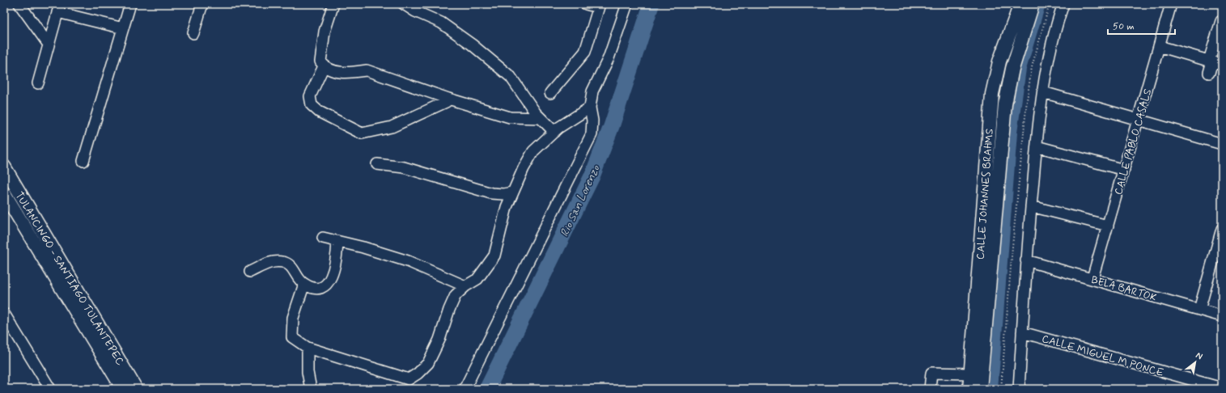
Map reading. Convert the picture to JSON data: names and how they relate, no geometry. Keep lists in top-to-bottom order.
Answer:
{
  "streets": {
    "main road": ["CALLE JOHANNES BRAHMS", "TULANCINGO - SANTIAGO TULANTEPEC"],
    "street": ["CALLE PABLO CASALS", "BELA BARTOK", "CALLE MIGUEL M PONCE"]
  },
  "crossings": [
    ["CALLE PABLO CASALS", "BELA BARTOK"]
  ],
  "water": ["Rio San Lorenzo"],
  "scale_bar": "50 m",
  "north": "top right"
}
